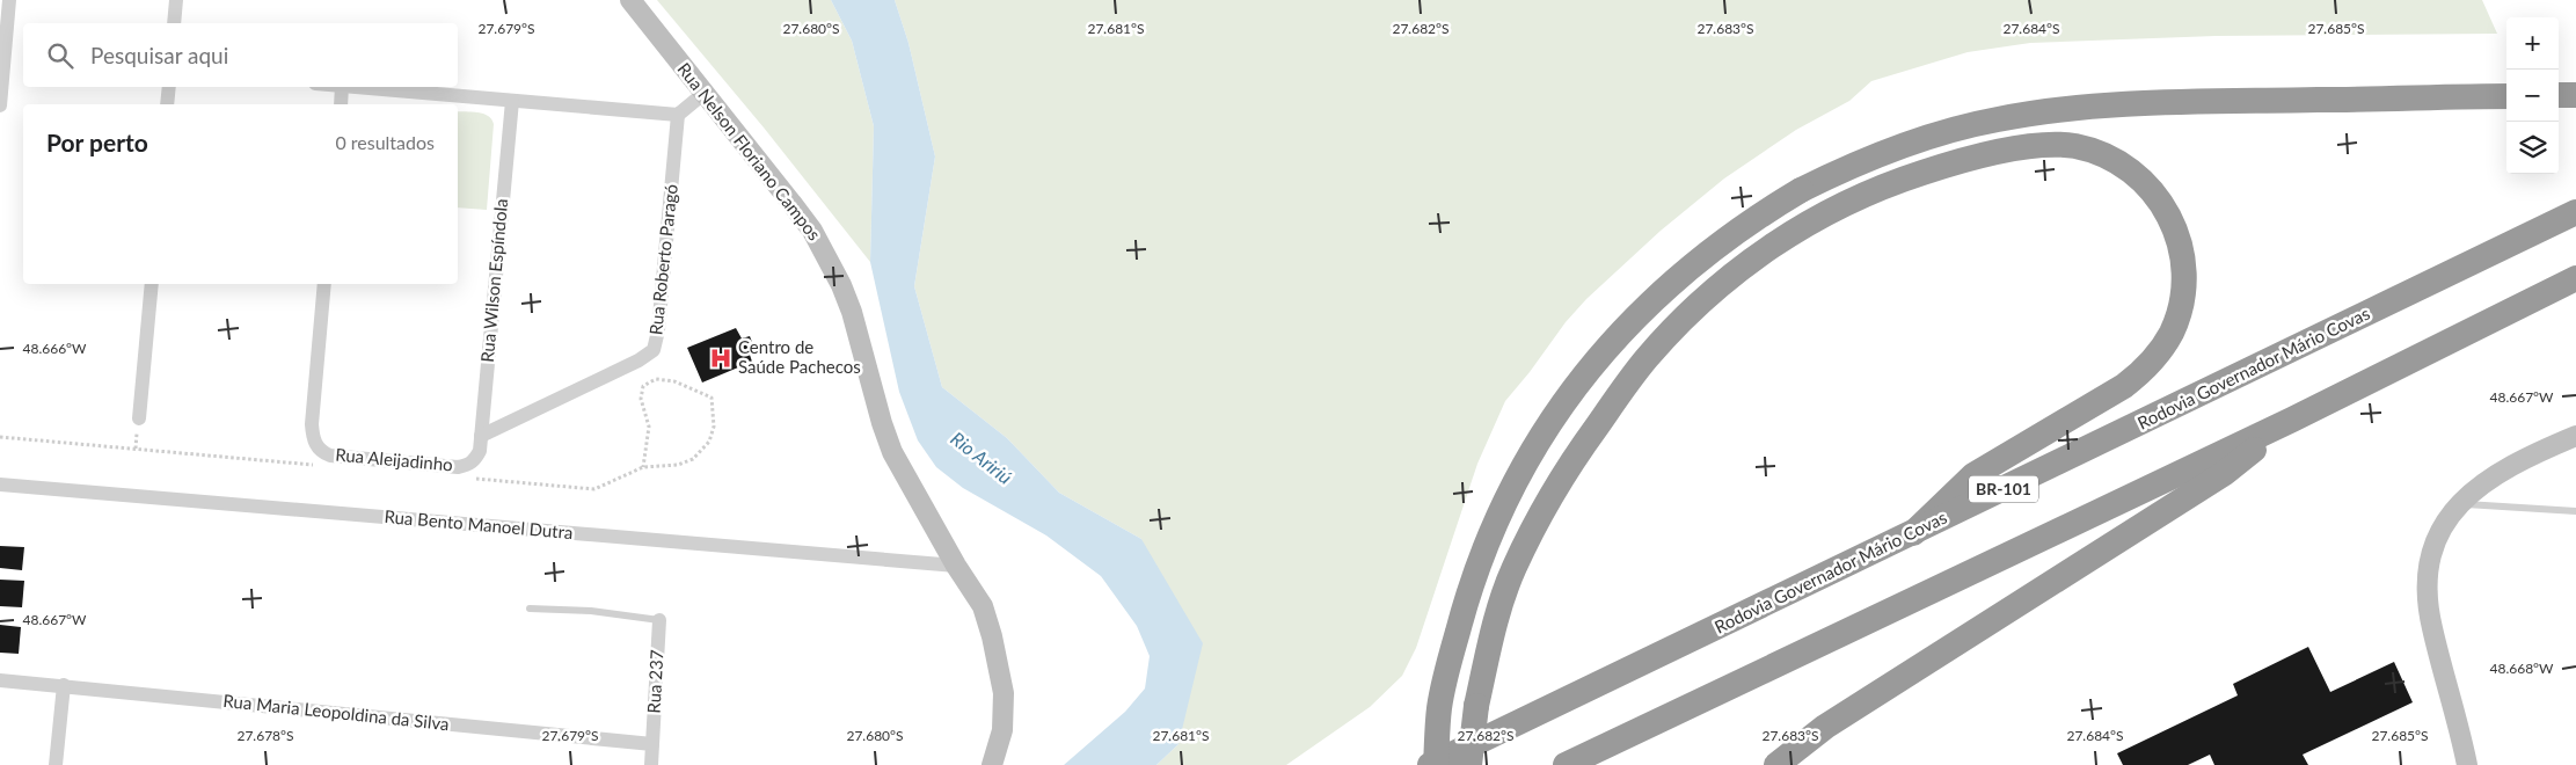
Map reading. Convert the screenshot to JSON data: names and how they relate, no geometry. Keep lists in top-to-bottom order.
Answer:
{
  "streets": {
    "highway": ["Rodovia Governador Mário Covas", "BR-101"],
    "main road": ["Rua Nelson Floriano Campos"],
    "street": [
      "Rua Roberto Paragó",
      "Rua Wilson Espíndola",
      "Rua Aleijadinho",
      "Rua Bento Manoel Dutra",
      "Rua 237",
      "Rua Maria Leopoldina da Silva"
    ]
  },
  "crossings": [
    ["Rua Nelson Floriano Campos", "Rua Bento Manoel Dutra"],
    ["Rua Roberto Paragó", "Rua Wilson Espíndola"],
    ["Rua Wilson Espíndola", "Rua Aleijadinho"],
    ["Rodovia Governador Mário Covas", "BR-101"],
    ["Rua 237", "Rua Maria Leopoldina da Silva"]
  ],
  "water": ["Rio Aririú"],
  "places": {
    "hospital": ["Centro de Saúde Pachecos"]
  },
  "page": {
    "map_buttons": ["+", "−"],
    "search": "Pesquisar aqui",
    "heading": ["Por perto", "0 resultados"]
  },
  "coordinates": [
    "27.679°S",
    "27.680°S",
    "27.681°S",
    "27.682°S",
    "27.683°S",
    "27.684°S",
    "27.685°S",
    "48.666°W",
    "48.667°W",
    "48.668°W",
    "27.678°S"
  ]
}
